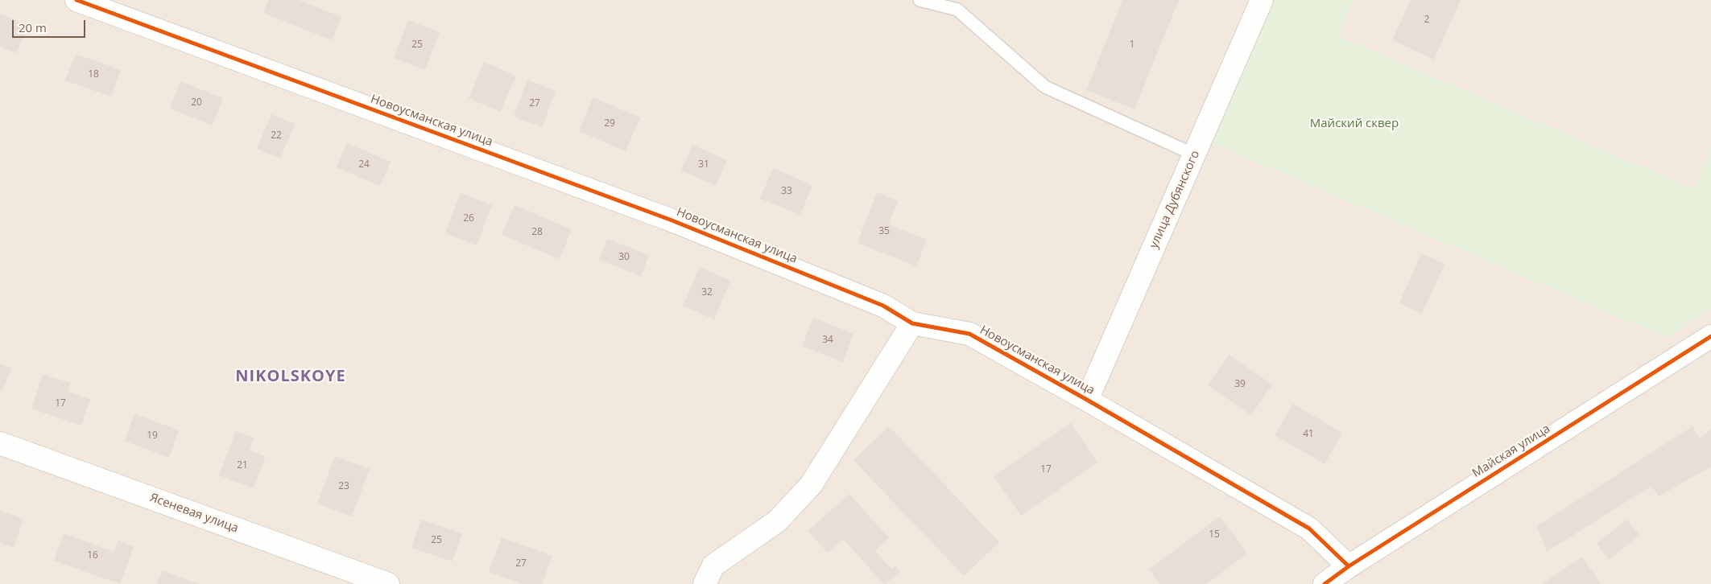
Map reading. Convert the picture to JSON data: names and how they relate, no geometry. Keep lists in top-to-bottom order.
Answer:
{
  "streets": {
    "street": [
      "Новоусманская улица",
      "улица Дубянского",
      "Майская улица",
      "Ясеневая улица"
    ]
  },
  "crossings": [
    ["Новоусманская улица", "улица Дубянского"],
    ["Новоусманская улица", "Майская улица"]
  ],
  "districts": ["NIKOLSKOYE"],
  "parks": ["Майский сквер"],
  "house_numbers": [
    "2",
    "25",
    "1",
    "18",
    "20",
    "27",
    "29",
    "22",
    "24",
    "31",
    "33",
    "26",
    "35",
    "28",
    "30",
    "32",
    "34",
    "39",
    "17",
    "41",
    "19",
    "21",
    "17",
    "23",
    "15",
    "25",
    "16",
    "27"
  ],
  "scale_bar": "20 m"
}
